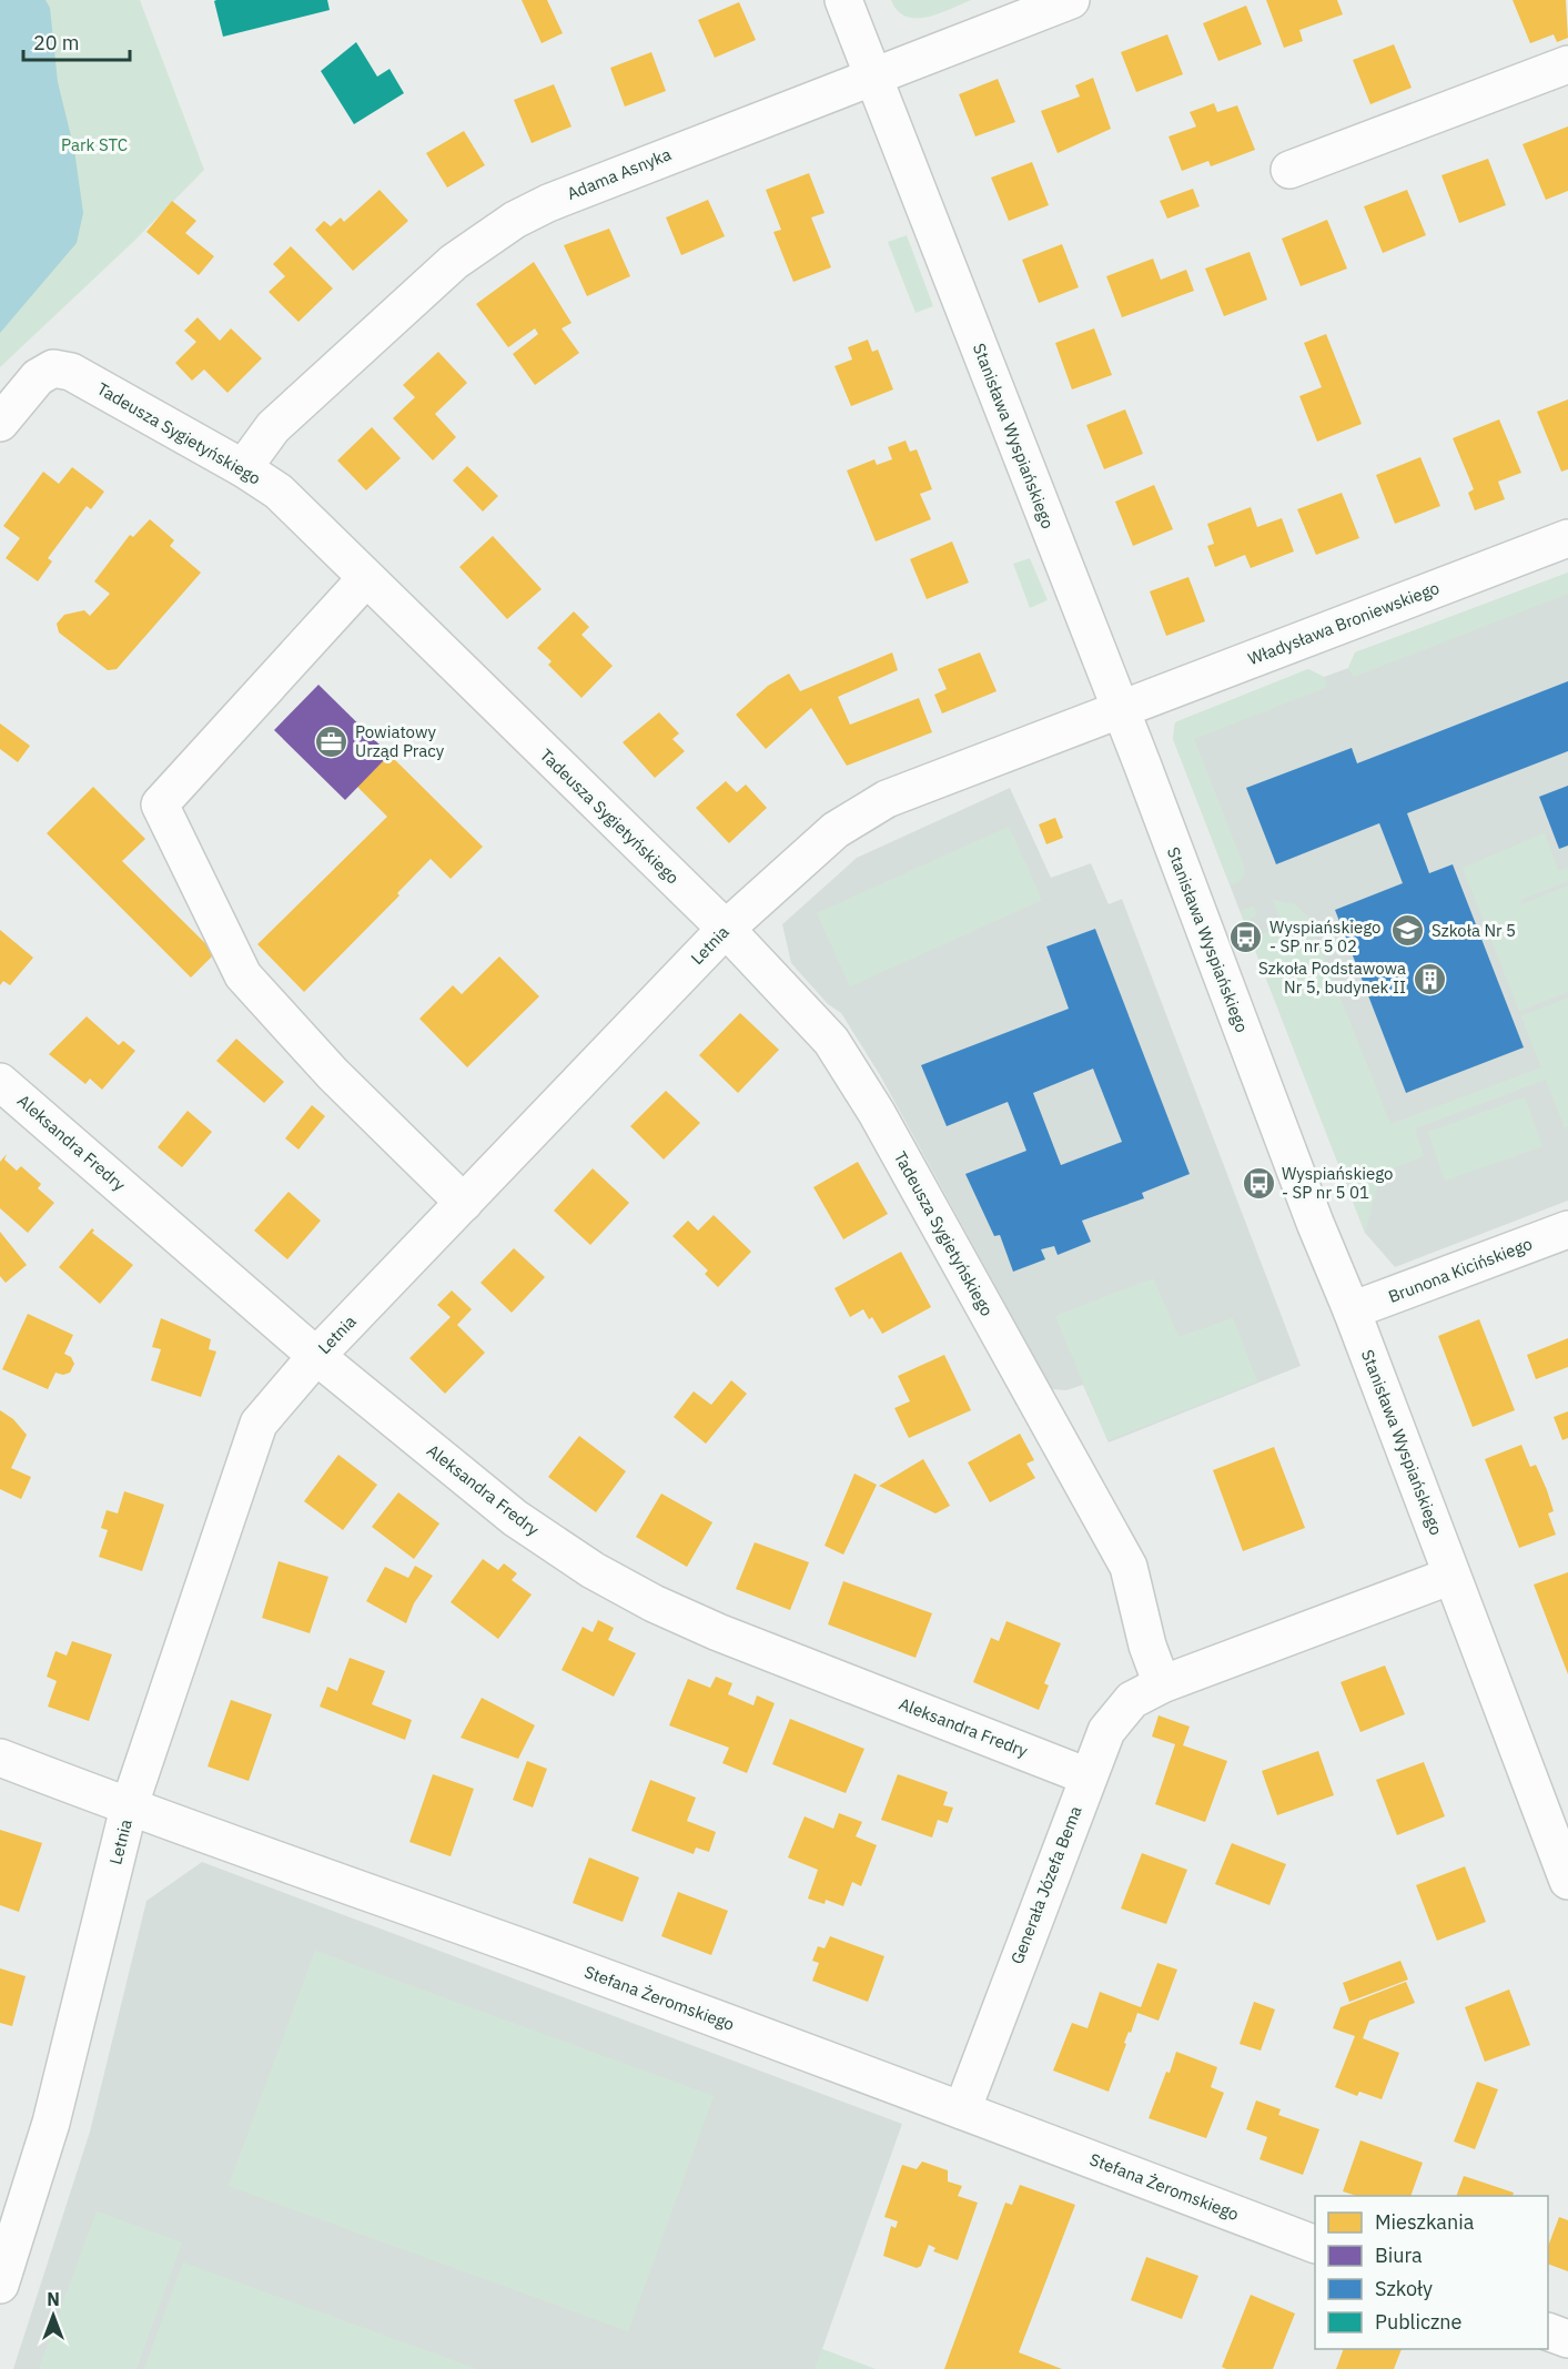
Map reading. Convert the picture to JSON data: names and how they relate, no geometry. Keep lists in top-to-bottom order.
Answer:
{
  "streets": {
    "street": [
      "Adama Asnyka",
      "Tadeusza Sygietyńskiego",
      "Stanisława Wyspiańskiego",
      "Władysława Broniewskiego",
      "Letnia",
      "Aleksandra Fredry",
      "Brunona Kicińskiego",
      "Generała Józefa Bema",
      "Stefana Żeromskiego"
    ]
  },
  "crossings": [
    ["Adama Asnyka", "Tadeusza Sygietyńskiego"],
    ["Adama Asnyka", "Stanisława Wyspiańskiego"],
    ["Tadeusza Sygietyńskiego", "Letnia"],
    ["Tadeusza Sygietyńskiego", "Generała Józefa Bema"],
    ["Stanisława Wyspiańskiego", "Władysława Broniewskiego"],
    ["Stanisława Wyspiańskiego", "Letnia"],
    ["Stanisława Wyspiańskiego", "Brunona Kicińskiego"],
    ["Stanisława Wyspiańskiego", "Generała Józefa Bema"],
    ["Władysława Broniewskiego", "Letnia"],
    ["Letnia", "Aleksandra Fredry"],
    ["Letnia", "Stefana Żeromskiego"],
    ["Aleksandra Fredry", "Generała Józefa Bema"],
    ["Generała Józefa Bema", "Stefana Żeromskiego"]
  ],
  "parks": ["Park STC"],
  "places": {
    "office": ["Powiatowy Urząd Pracy"],
    "school or university": ["Szkoła Nr 5"],
    "bus stop": ["Wyspiańskiego - SP nr 5 02", "Wyspiańskiego - SP nr 5 01"],
    "building": ["Szkoła Podstawowa Nr 5, budynek II"]
  },
  "legend": [
    "Mieszkania",
    "Biura",
    "Szkoły",
    "Publiczne"
  ],
  "scale_bar": "20 m",
  "north": "top"
}
